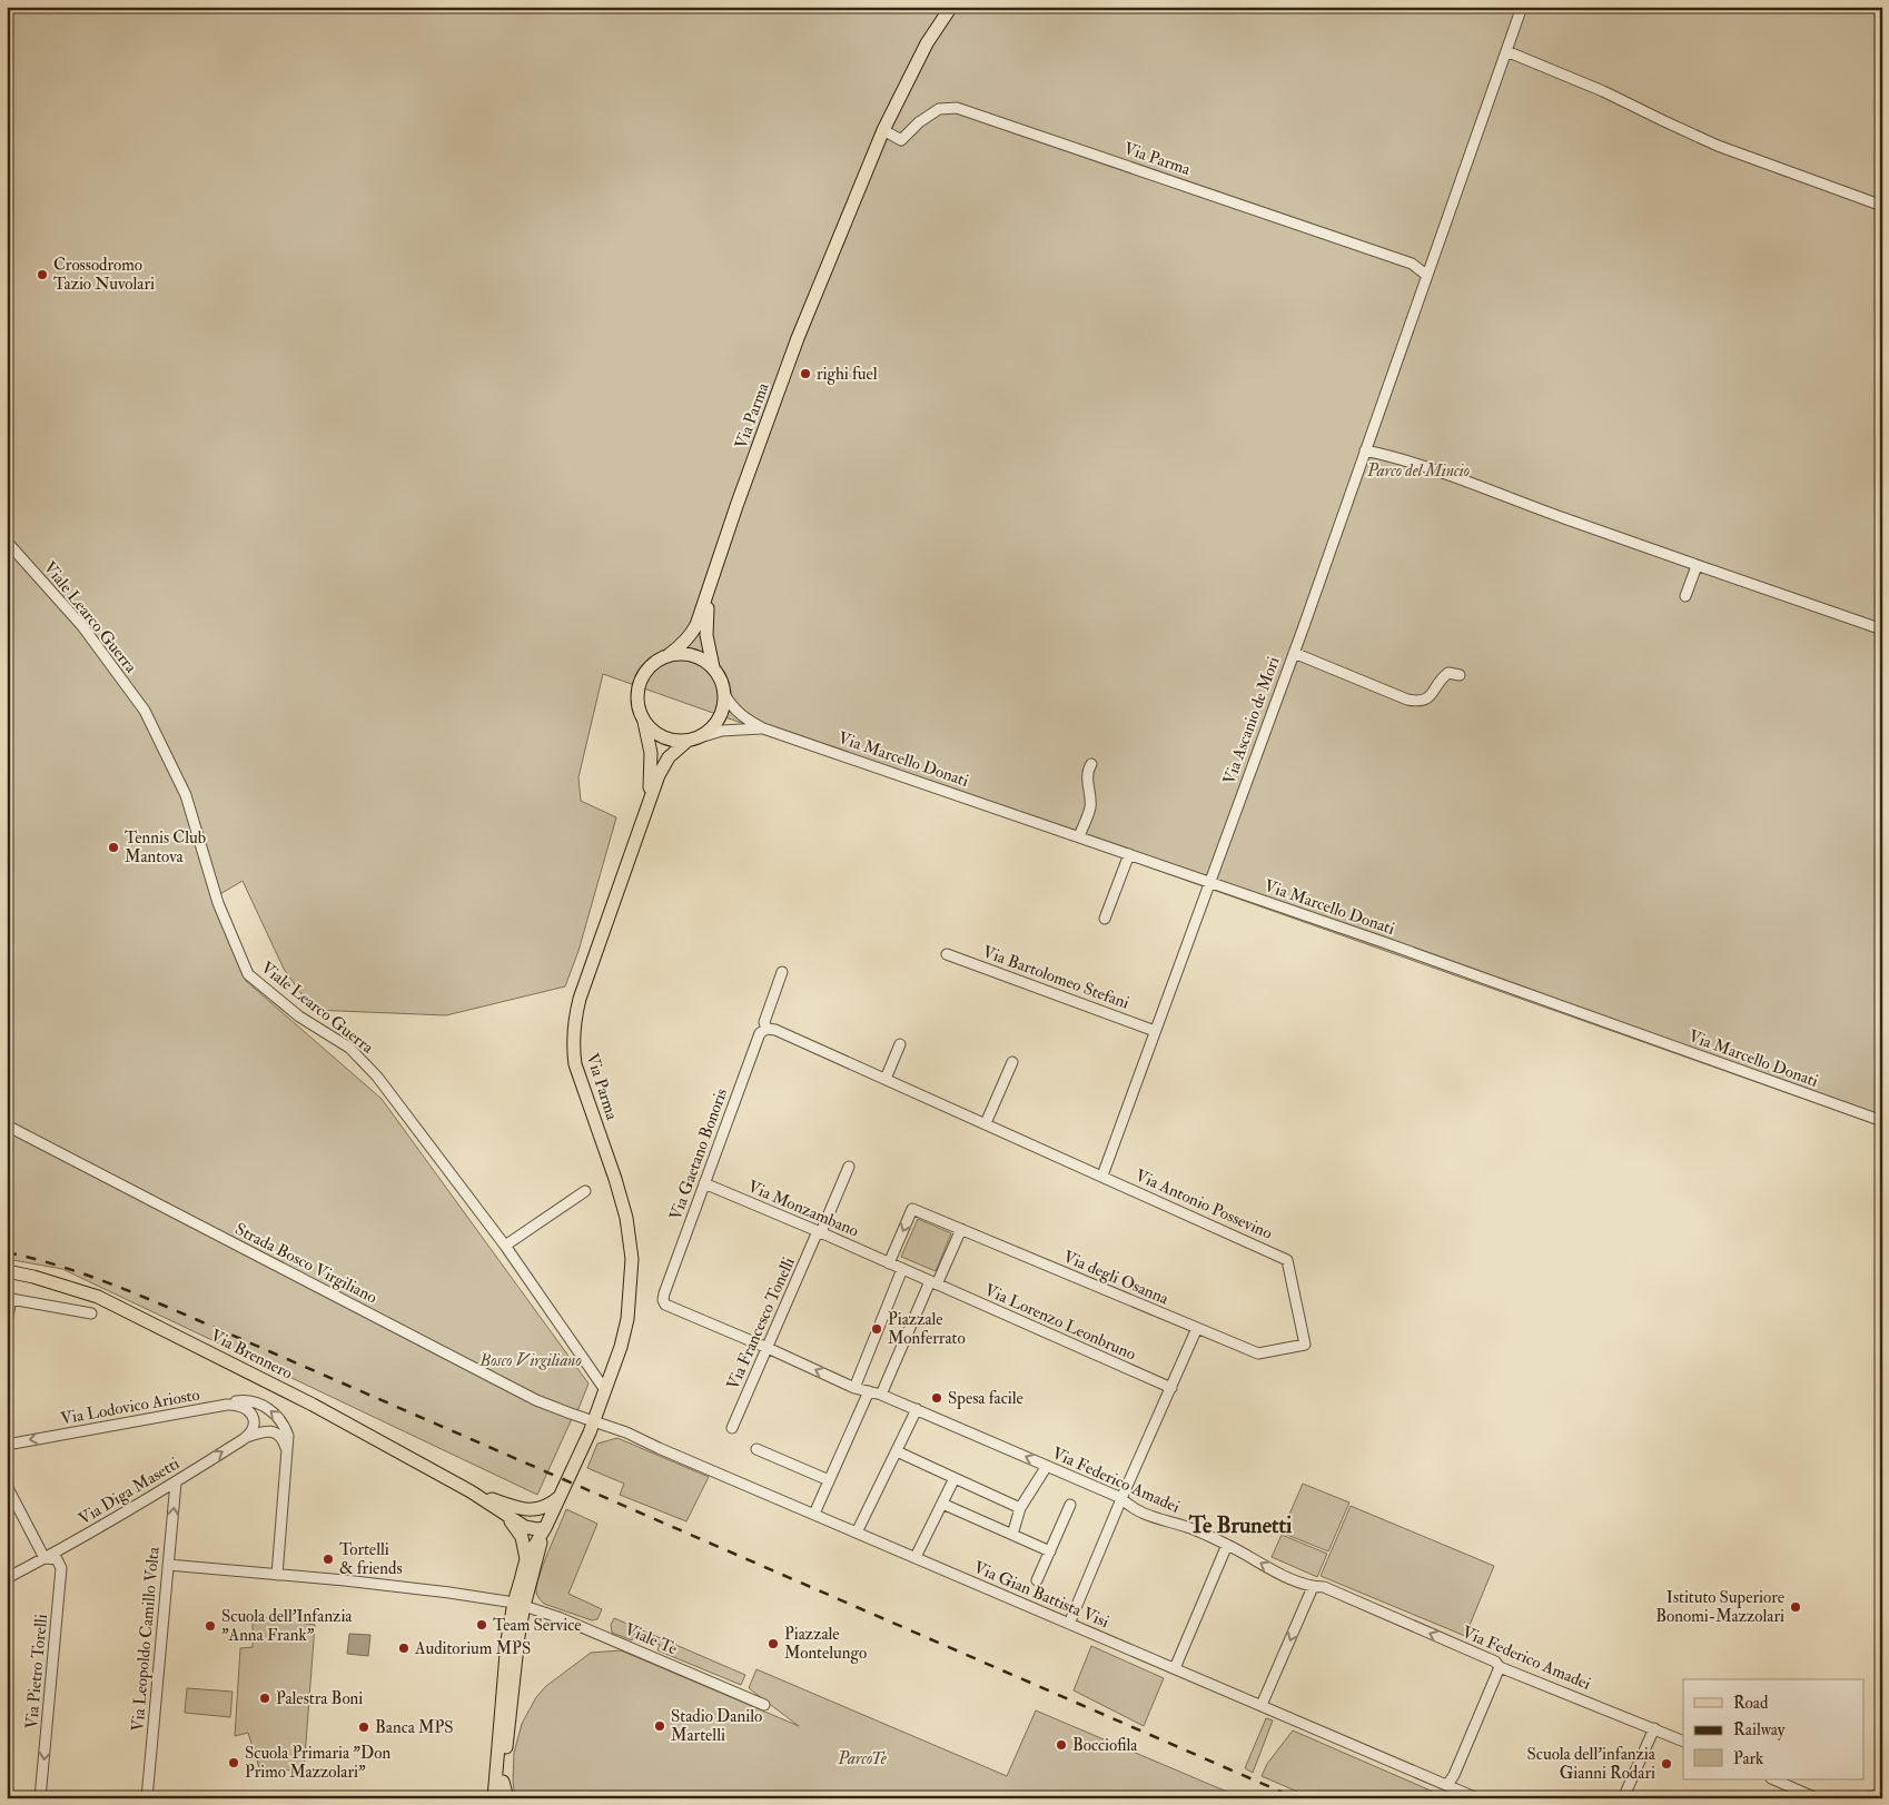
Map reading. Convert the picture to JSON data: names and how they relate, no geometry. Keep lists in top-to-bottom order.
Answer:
{
  "streets": {
    "main road": ["Via Parma", "Via Brennero"],
    "street": [
      "Viale Learco Guerra",
      "Via Ascanio de Mori",
      "Via Marcello Donati",
      "Via Bartolomeo Stefani",
      "Via Gaetano Bonoris",
      "Via Antonio Possevino",
      "Via Monzambano",
      "Strada Bosco Virgiliano",
      "Via degli Osanna",
      "Via Lorenzo Leonbruno",
      "Via Francesco Tonelli",
      "Via Lodovico Ariosto",
      "Via Federico Amadei",
      "Via Diga Masetti",
      "Via Gian Battista Visi",
      "Via Leopoldo Camillo Volta",
      "Viale Te",
      "Via Pietro Torelli"
    ]
  },
  "crossings": [
    ["Via Parma", "Viale Learco Guerra"],
    ["Via Parma", "Via Ascanio de Mori"],
    ["Via Parma", "Via Marcello Donati"],
    ["Via Parma", "Strada Bosco Virgiliano"],
    ["Via Parma", "Via Brennero"],
    ["Via Parma", "Via Gian Battista Visi"],
    ["Via Ascanio de Mori", "Via Marcello Donati"],
    ["Via Ascanio de Mori", "Via Bartolomeo Stefani"],
    ["Via Ascanio de Mori", "Via Antonio Possevino"],
    ["Via Gaetano Bonoris", "Via Antonio Possevino"],
    ["Via Gaetano Bonoris", "Via Monzambano"],
    ["Via Gaetano Bonoris", "Via Federico Amadei"],
    ["Via Antonio Possevino", "Via degli Osanna"],
    ["Via Monzambano", "Via degli Osanna"],
    ["Via Monzambano", "Via Lorenzo Leonbruno"],
    ["Via Monzambano", "Via Francesco Tonelli"],
    ["Strada Bosco Virgiliano", "Via Gian Battista Visi"],
    ["Via Francesco Tonelli", "Via Federico Amadei"],
    ["Via Lodovico Ariosto", "Via Diga Masetti"],
    ["Via Lodovico Ariosto", "Viale Te"],
    ["Via Diga Masetti", "Via Leopoldo Camillo Volta"],
    ["Via Diga Masetti", "Via Pietro Torelli"],
    ["Via Leopoldo Camillo Volta", "Viale Te"]
  ],
  "one_way": ["Via Lodovico Ariosto", "Via Pietro Torelli"],
  "districts": ["Te Brunetti"],
  "parks": ["Parco del Mincio", "Bosco Virgiliano", "ParcoTe"],
  "places": [
    "Crossodromo Tazio Nuvolari",
    "righi fuel",
    "Tennis Club Mantova",
    "Piazzale Monferrato",
    "Spesa facile",
    "Tortelli & friends",
    "Istituto Superiore Bonomi-Mazzolari",
    "Team Service",
    "Scuola dell'Infanzia \"Anna Frank\"",
    "Piazzale Montelungo",
    "Auditorium MPS",
    "Palestra Boni",
    "Stadio Danilo Martelli",
    "Banca MPS",
    "Bocciofila",
    "Scuola Primaria \"Don Primo Mazzolari\"",
    "Scuola dell'infanzia Gianni Rodari"
  ],
  "legend": ["Road", "Railway", "Park"]
}
